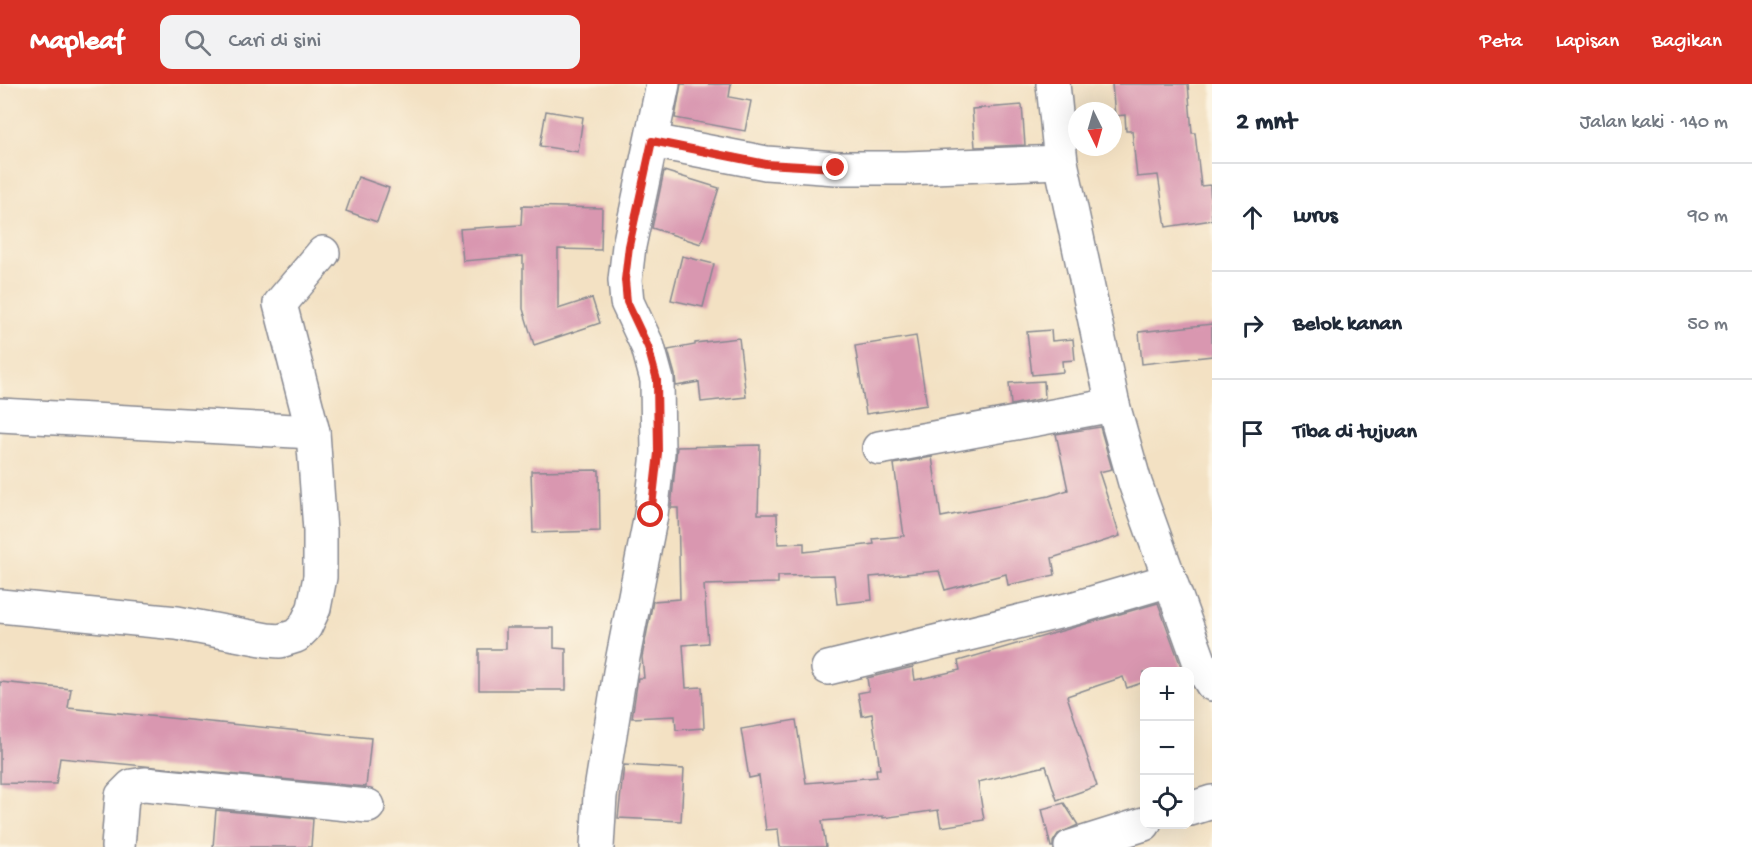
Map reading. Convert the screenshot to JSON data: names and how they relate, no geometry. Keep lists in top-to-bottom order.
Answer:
{
  "north": "bottom",
  "page": {
    "header": "Mapleaf",
    "search": "Cari di sini",
    "nav": ["Peta", "Lapisan", "Bagikan"],
    "heading": ["2 mnt", "Jalan kaki · 140 m"],
    "list": [
      ["Lurus", "90 m"],
      ["Belok kanan", "50 m"],
      "Tiba di tujuan"
    ],
    "map_buttons": ["+", "−"]
  }
}
